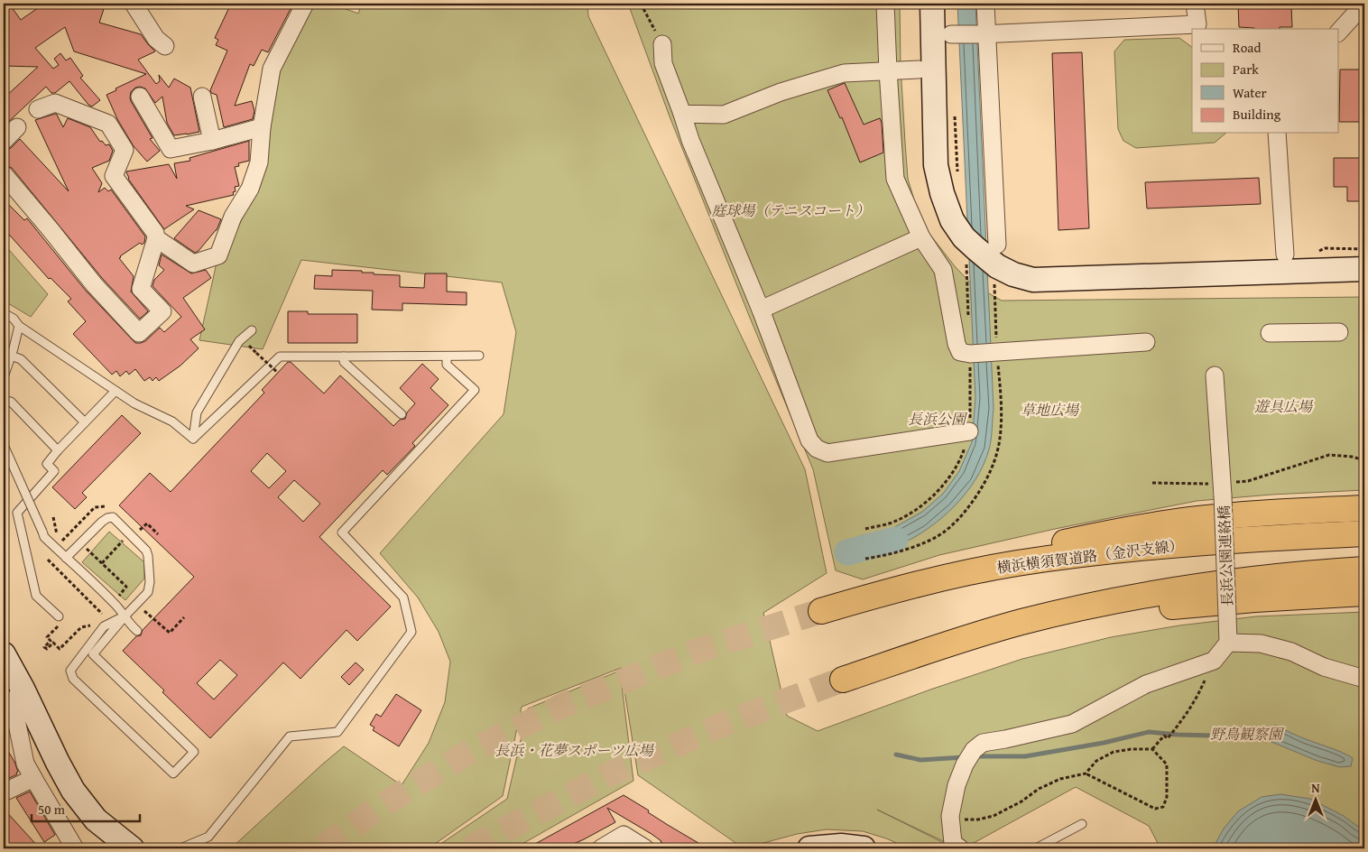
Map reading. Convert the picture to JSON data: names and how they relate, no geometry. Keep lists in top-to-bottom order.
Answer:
{
  "streets": {
    "highway": ["横浜横須賀道路（金沢支線）"],
    "street": ["長浜公園連絡橋"]
  },
  "parks": [
    "庭球場（テニスコート）",
    "遊具広場",
    "草地広場",
    "長浜公園",
    "野鳥観察園",
    "長浜・花夢スポーツ広場"
  ],
  "legend": [
    "Road",
    "Park",
    "Water",
    "Building"
  ],
  "scale_bar": "50 m",
  "north": "top"
}
